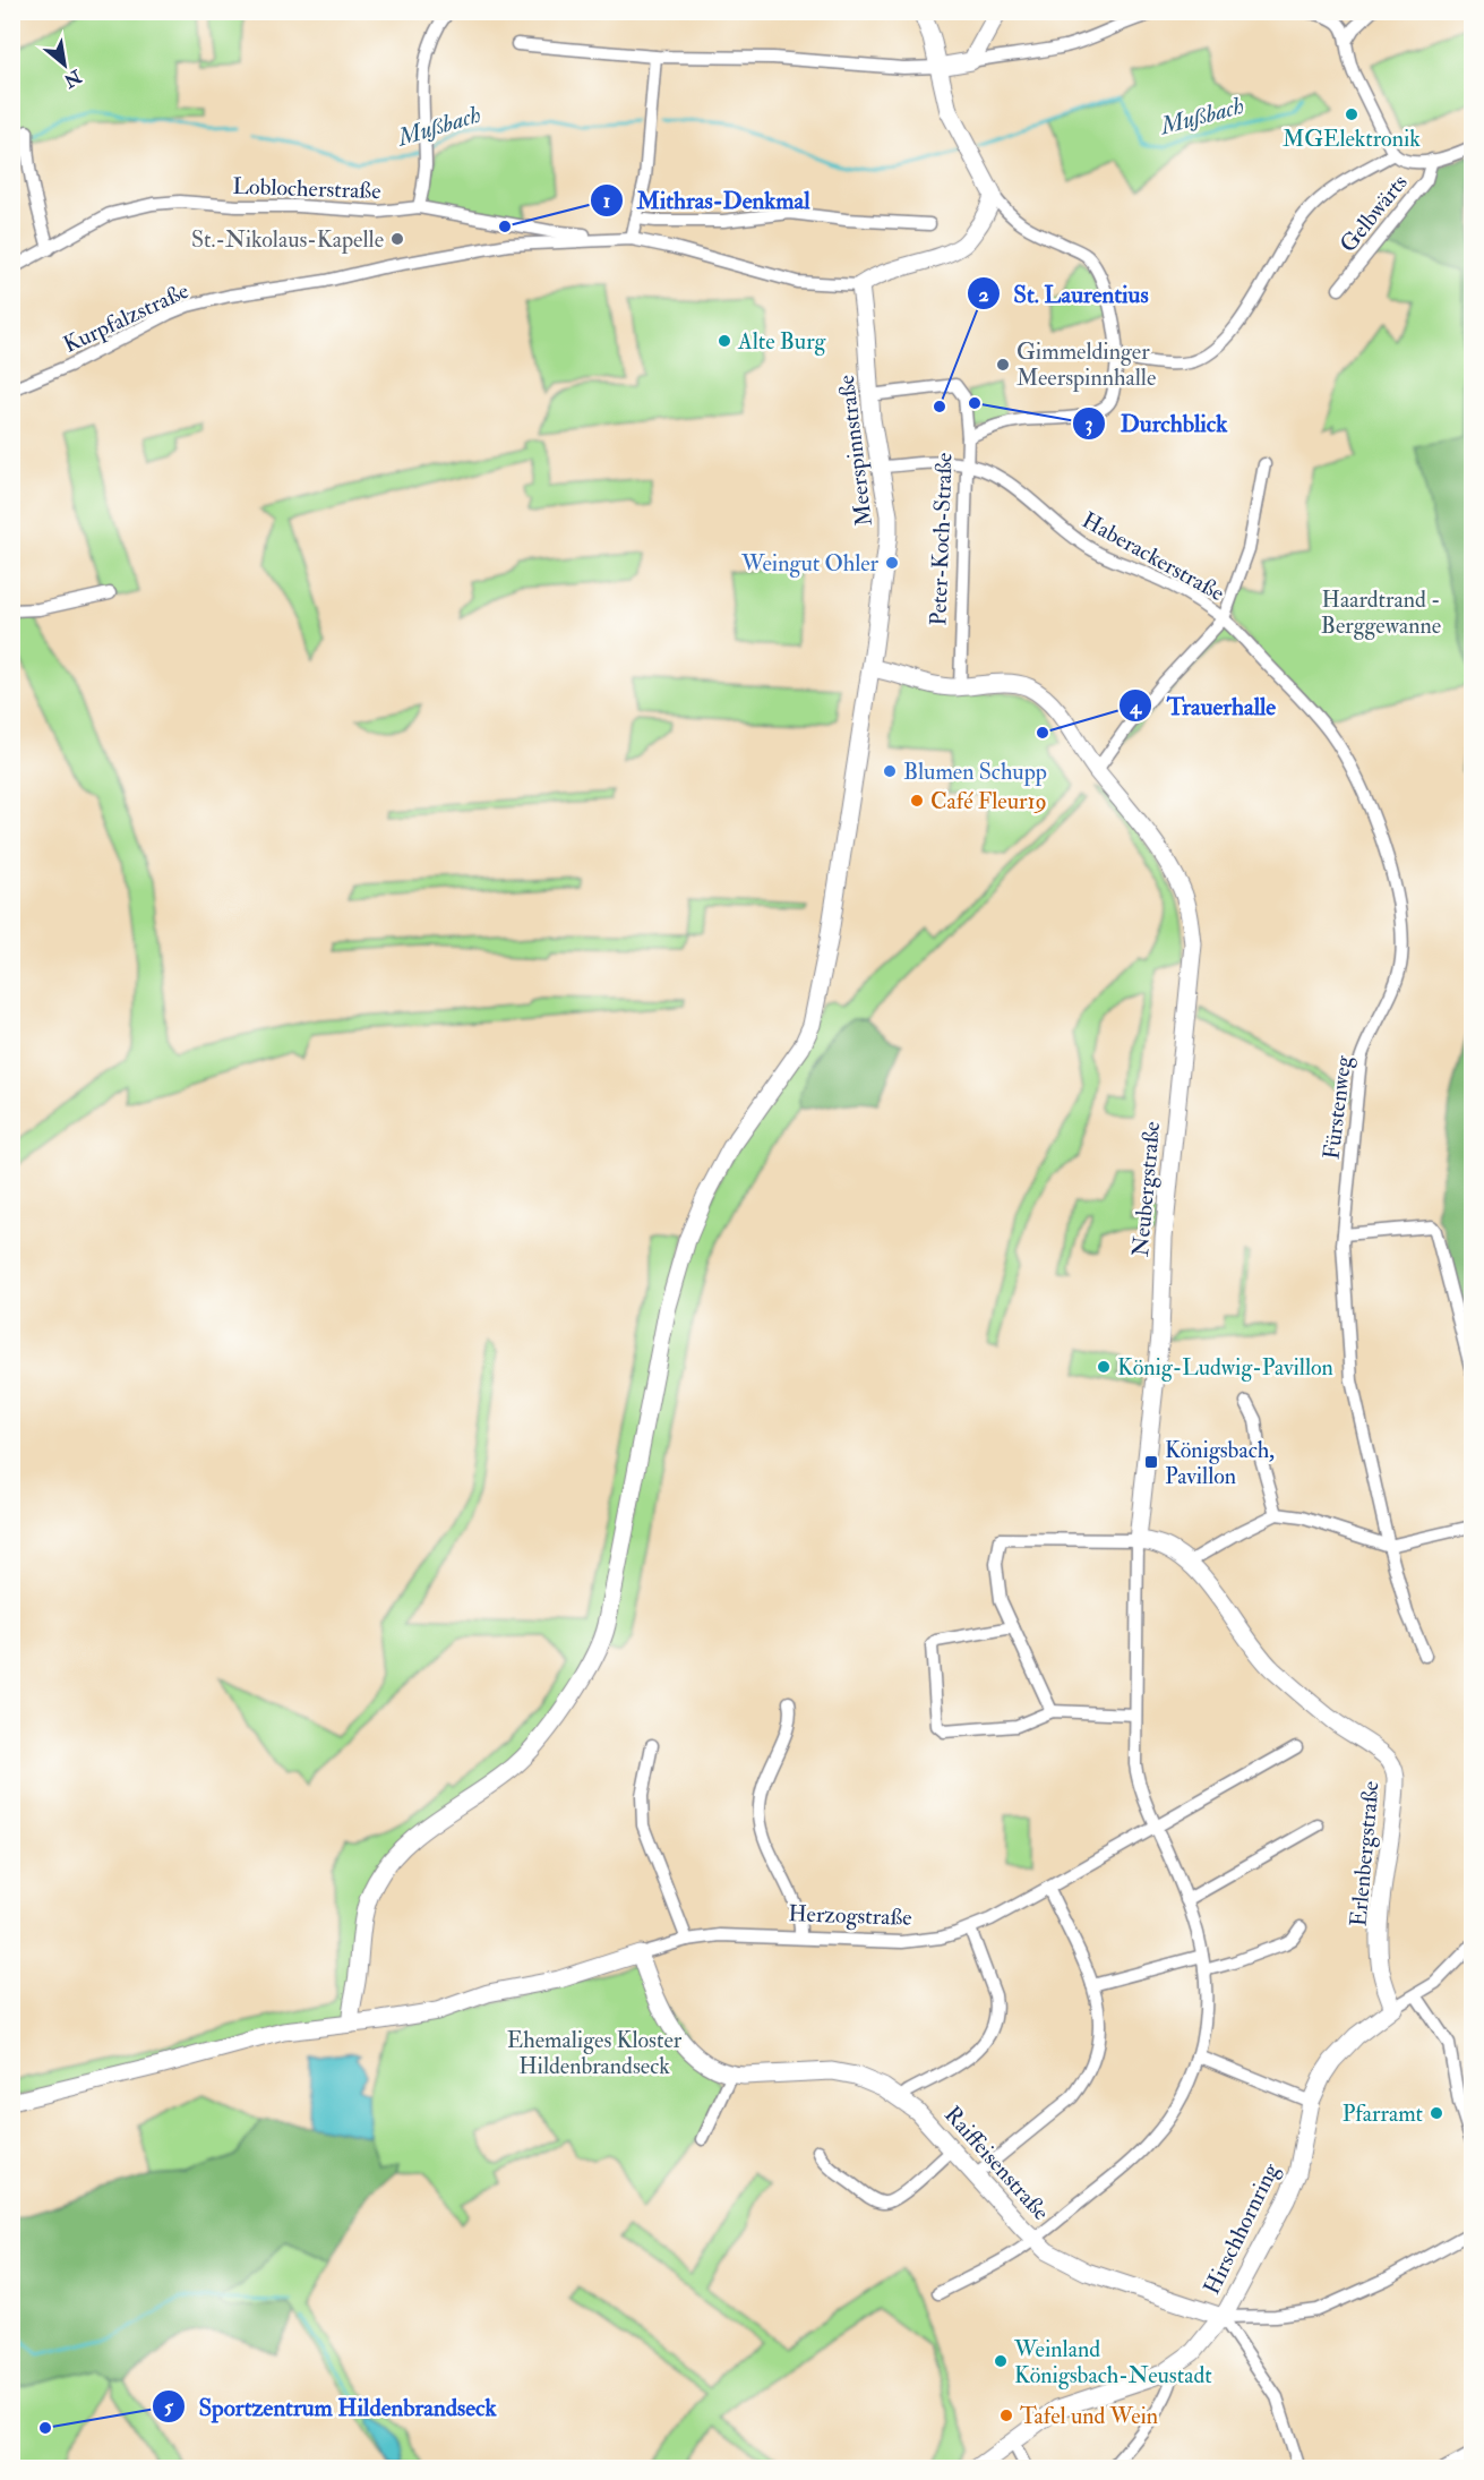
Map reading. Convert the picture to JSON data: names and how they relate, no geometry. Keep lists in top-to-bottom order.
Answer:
{
  "streets": {
    "street": [
      "Loblocherstraße",
      "Gelbwärts",
      "Kurpfalzstraße",
      "Meerspinnstraße",
      "Peter-Koch-Straße",
      "Haberackerstraße",
      "Fürstenweg",
      "Neubergstraße",
      "Erlenbergstraße",
      "Herzogstraße",
      "Raiffeisenstraße",
      "Hirschhornring"
    ]
  },
  "crossings": [
    ["Loblocherstraße", "Kurpfalzstraße"],
    ["Kurpfalzstraße", "Meerspinnstraße"],
    ["Meerspinnstraße", "Haberackerstraße"],
    ["Meerspinnstraße", "Neubergstraße"],
    ["Meerspinnstraße", "Herzogstraße"],
    ["Peter-Koch-Straße", "Haberackerstraße"],
    ["Peter-Koch-Straße", "Neubergstraße"],
    ["Haberackerstraße", "Fürstenweg"],
    ["Neubergstraße", "Erlenbergstraße"],
    ["Neubergstraße", "Herzogstraße"],
    ["Neubergstraße", "Raiffeisenstraße"],
    ["Erlenbergstraße", "Hirschhornring"],
    ["Raiffeisenstraße", "Hirschhornring"]
  ],
  "water": ["Mußbach"],
  "parks": ["Haardtrand - Berggewanne", "Ehemaliges Kloster Hildenbrandseck"],
  "places": {
    "other": [
      "MGElektronik",
      "Mithras-Denkmal",
      "St.-Nikolaus-Kapelle",
      "Alte Burg",
      "Gimmeldinger Meerspinnhalle",
      "Durchblick",
      "St. Laurentius",
      "Weingut Ohler",
      "Trauerhalle",
      "Blumen Schupp",
      "Café Fleur19",
      "König-Ludwig-Pavillon",
      "Pfarramt",
      "Weinland Königsbach-Neustadt",
      "Tafel und Wein",
      "Sportzentrum Hildenbrandseck"
    ],
    "transit": ["Königsbach, Pavillon"]
  },
  "north": "bottom right"
}
